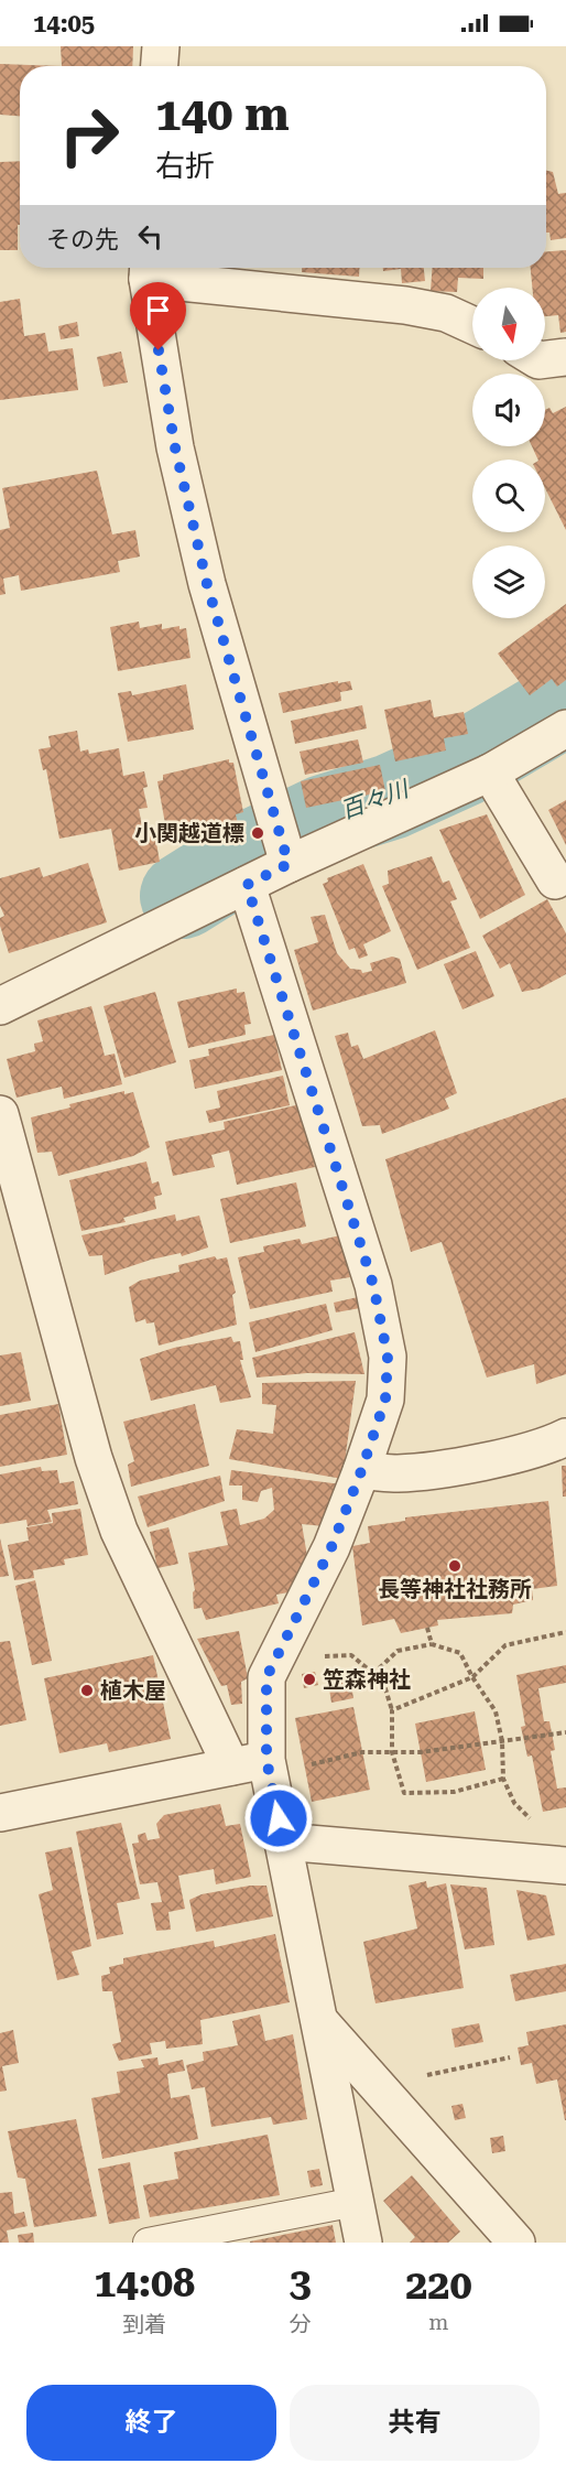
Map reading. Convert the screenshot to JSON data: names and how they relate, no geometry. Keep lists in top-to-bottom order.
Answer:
{
  "water": ["百々川"],
  "places": [
    "小関越道標",
    "長等神社社務所",
    "笠森神社",
    "植木屋"
  ],
  "north": "bottom",
  "page": {
    "status": "14:05",
    "turn": ["140 m", "右折"],
    "then": "その先",
    "eta": [
      "14:08",
      "到着",
      "3",
      "分",
      "220",
      "m"
    ],
    "buttons": ["終了", "共有"]
  }
}
